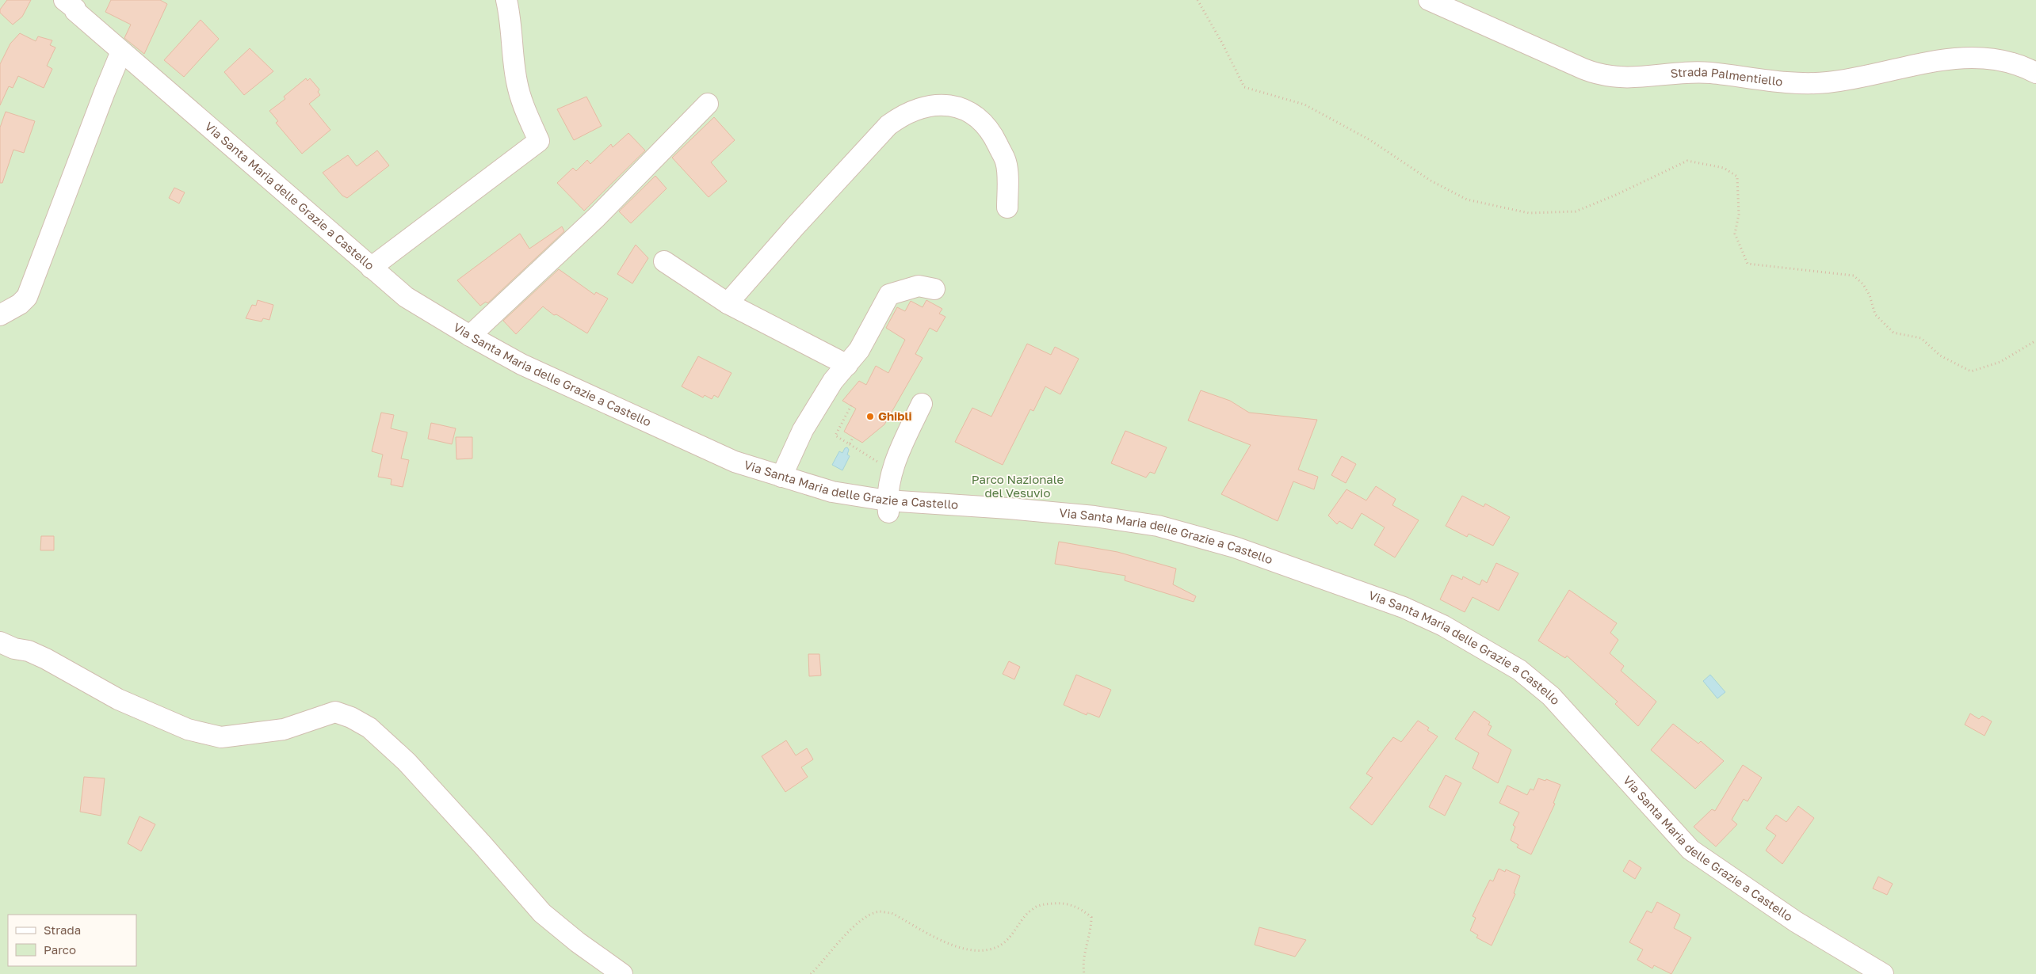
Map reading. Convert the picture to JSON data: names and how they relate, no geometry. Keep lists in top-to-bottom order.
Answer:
{
  "streets": {
    "street": ["Strada Palmentiello", "Via Santa Maria delle Grazie a Castello"]
  },
  "parks": ["Parco Nazionale del Vesuvio"],
  "places": ["Ghibli"],
  "legend": ["Strada", "Parco"]
}
